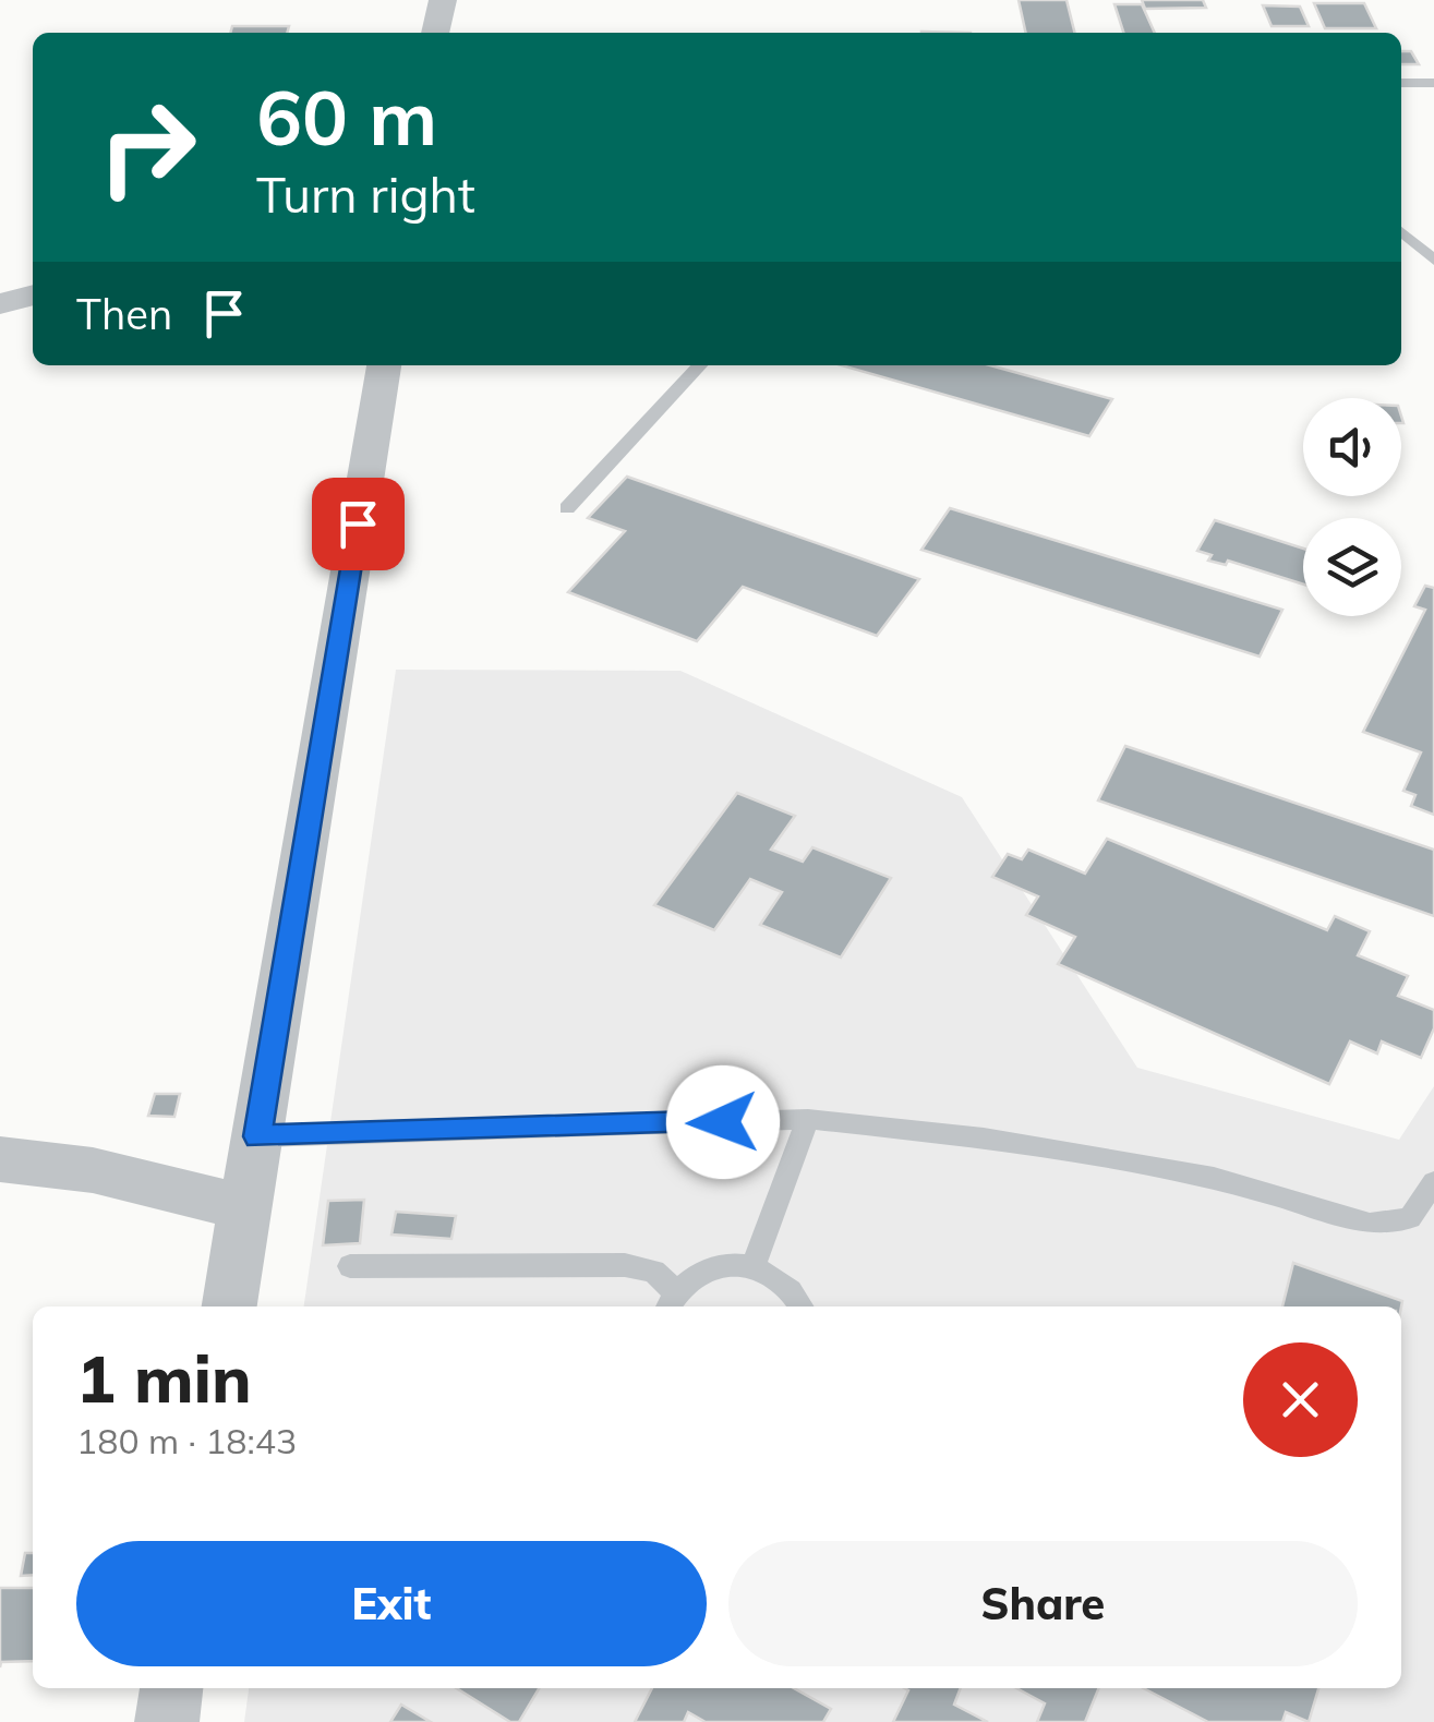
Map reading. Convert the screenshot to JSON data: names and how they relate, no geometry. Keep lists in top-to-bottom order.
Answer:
{
  "page": {
    "turn": ["60 m", "Turn right"],
    "then": "Then",
    "heading": ["1 min", "180 m · 18:43"],
    "buttons": ["Exit", "Share"]
  }
}
